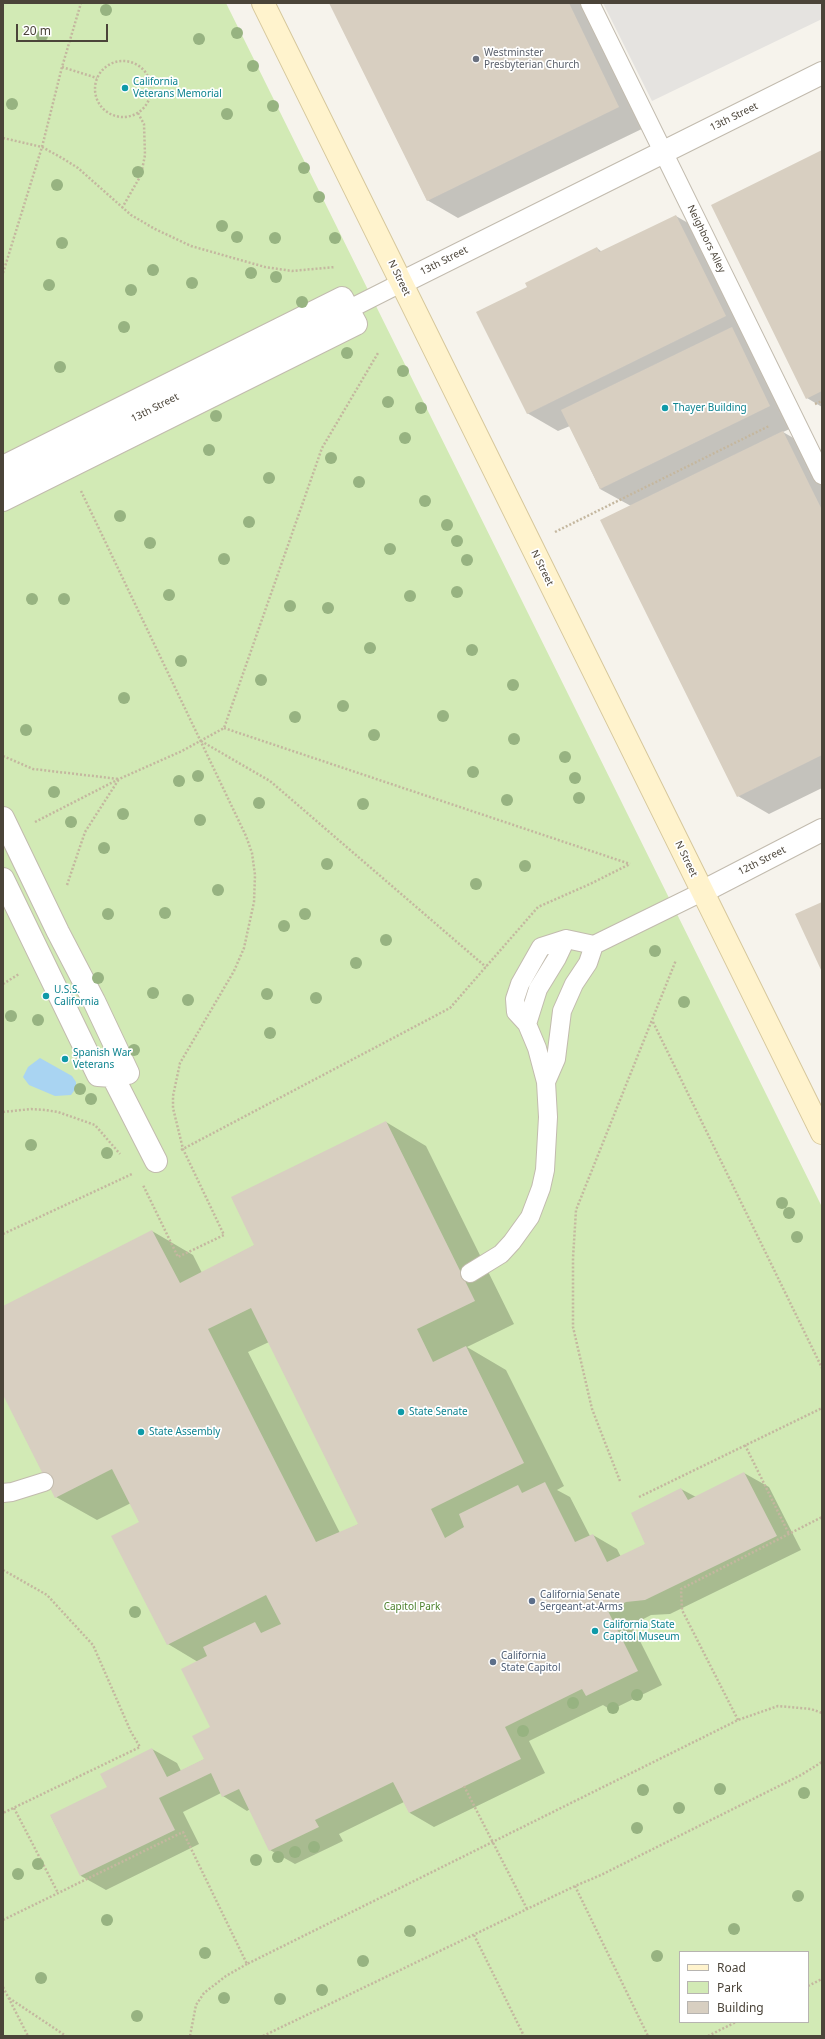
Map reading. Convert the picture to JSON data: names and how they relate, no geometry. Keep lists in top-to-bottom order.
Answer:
{
  "streets": {
    "main road": ["N Street"],
    "street": ["13th Street", "12th Street"],
    "lane": ["Neighbors Alley"]
  },
  "crossings": [
    ["13th Street", "Neighbors Alley"],
    ["13th Street", "N Street"],
    ["N Street", "12th Street"]
  ],
  "parks": ["Capitol Park"],
  "places": [
    "Westminster Presbyterian Church",
    "California Veterans Memorial",
    "Thayer Building",
    "U.S.S. California",
    "Spanish War Veterans",
    "State Senate",
    "State Assembly",
    "California Senate Sergeant-at-Arms",
    "California State Capitol Museum",
    "California State Capitol"
  ],
  "legend": ["Road", "Park", "Building"],
  "scale_bar": "20 m"
}
